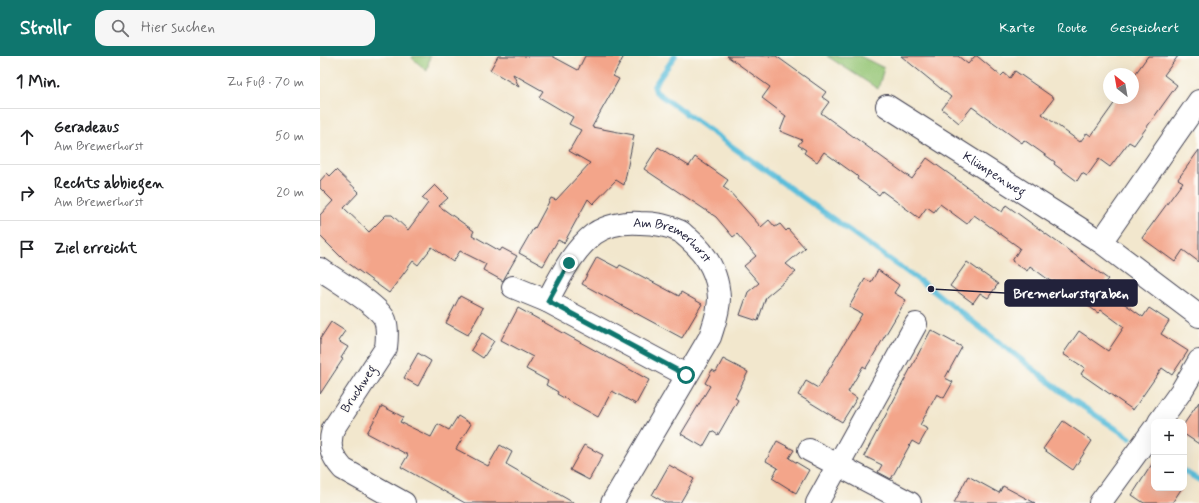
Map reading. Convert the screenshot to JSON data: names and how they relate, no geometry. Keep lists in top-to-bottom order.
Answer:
{
  "streets": {
    "street": ["Klümpenweg", "Am Bremerhorst", "Bruchweg"]
  },
  "places": ["Bremerhorstgraben"],
  "north": "top left",
  "page": {
    "header": "Strollr",
    "search": "Hier suchen",
    "nav": ["Karte", "Route", "Gespeichert"],
    "heading": ["1 Min.", "Zu Fuß · 70 m"],
    "list": [
      ["Geradeaus", "Am Bremerhorst", "50 m"],
      ["Rechts abbiegen", "Am Bremerhorst", "20 m"],
      "Ziel erreicht"
    ],
    "map_buttons": ["+", "−"]
  }
}
